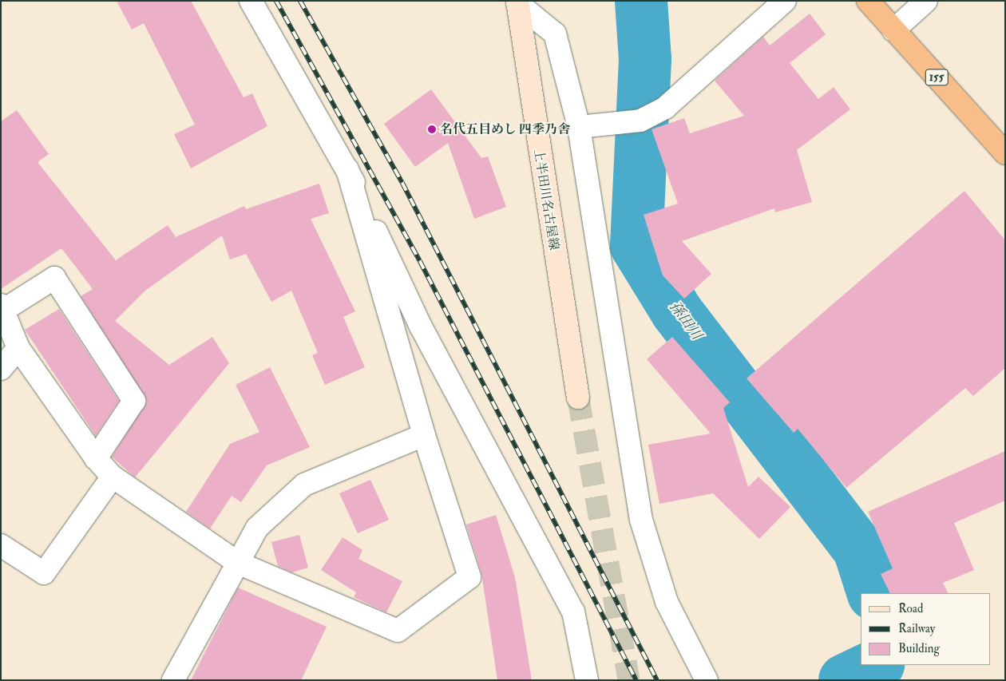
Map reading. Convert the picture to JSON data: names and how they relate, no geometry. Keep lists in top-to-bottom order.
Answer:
{
  "streets": {
    "highway": ["155"],
    "main road": ["上半田川名古屋線"]
  },
  "water": ["孫田川"],
  "places": ["名代五目めし 四季乃舎"],
  "legend": ["Road", "Railway", "Building"]
}
